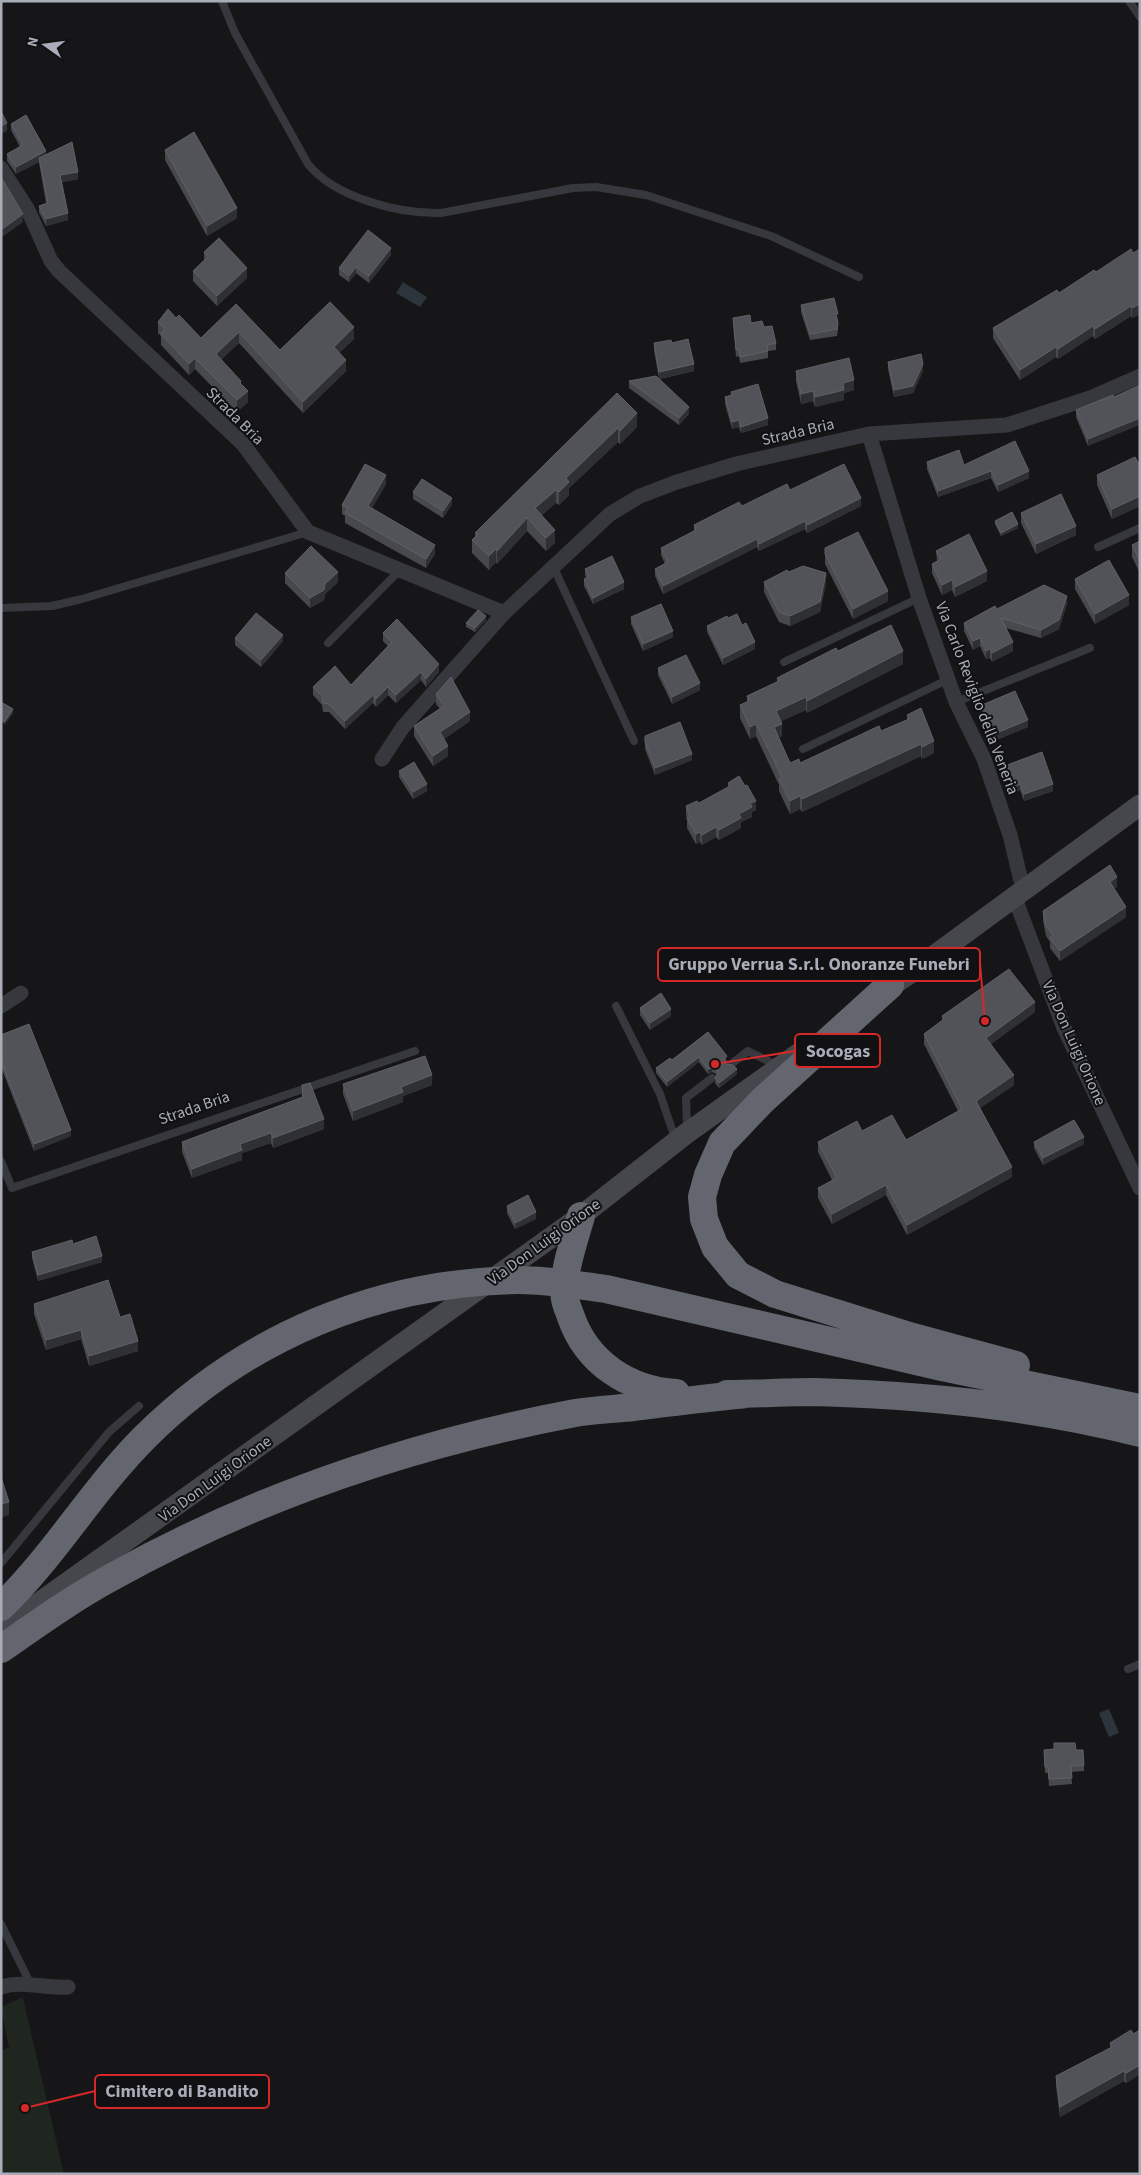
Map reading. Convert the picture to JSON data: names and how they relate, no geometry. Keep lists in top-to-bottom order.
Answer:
{
  "streets": {
    "main road": ["Via Don Luigi Orione"],
    "street": ["Strada Bria", "Via Carlo Reviglio della Veneria"]
  },
  "crossings": [
    ["Strada Bria", "Via Carlo Reviglio della Veneria"],
    ["Via Carlo Reviglio della Veneria", "Via Don Luigi Orione"]
  ],
  "places": ["Gruppo Verrua S.r.l. Onoranze Funebri", "Socogas", "Cimitero di Bandito"],
  "north": "left"
}
